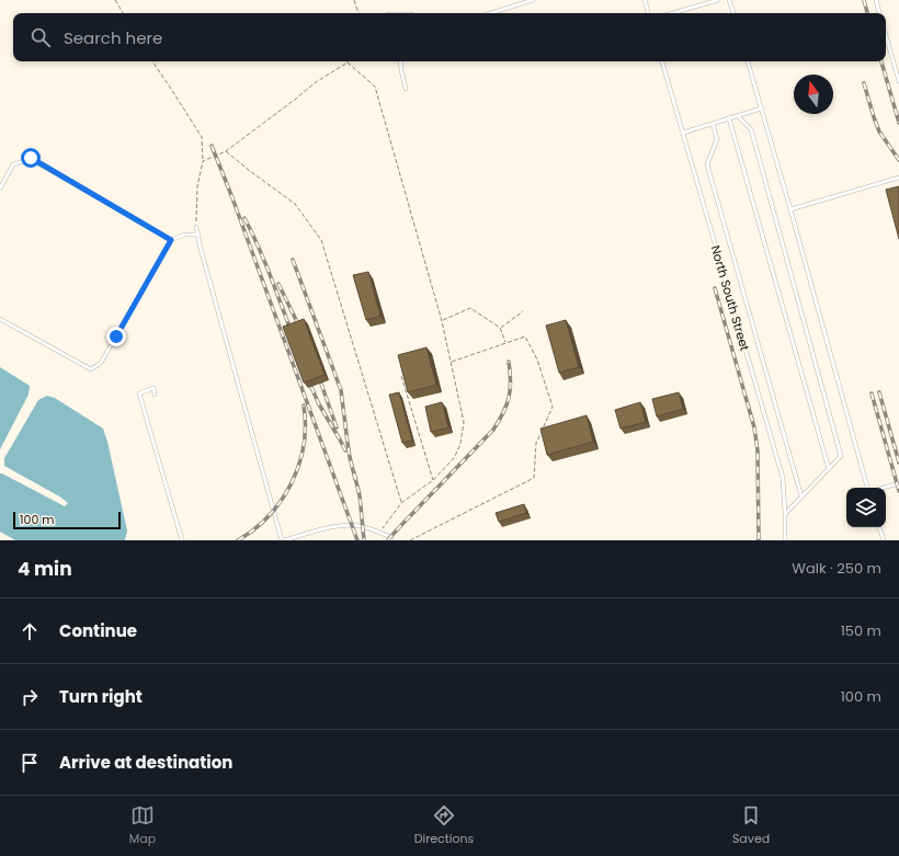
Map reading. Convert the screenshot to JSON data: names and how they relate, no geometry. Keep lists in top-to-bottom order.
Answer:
{
  "streets": {
    "lane": ["North South Street"]
  },
  "scale_bar": "100 m",
  "north": "top",
  "page": {
    "search": "Search here",
    "scale": "100 m",
    "heading": ["4 min", "Walk · 250 m"],
    "list": [
      ["Continue", "150 m"],
      ["Turn right", "100 m"],
      "Arrive at destination"
    ],
    "nav": ["Map", "Directions", "Saved"]
  }
}
